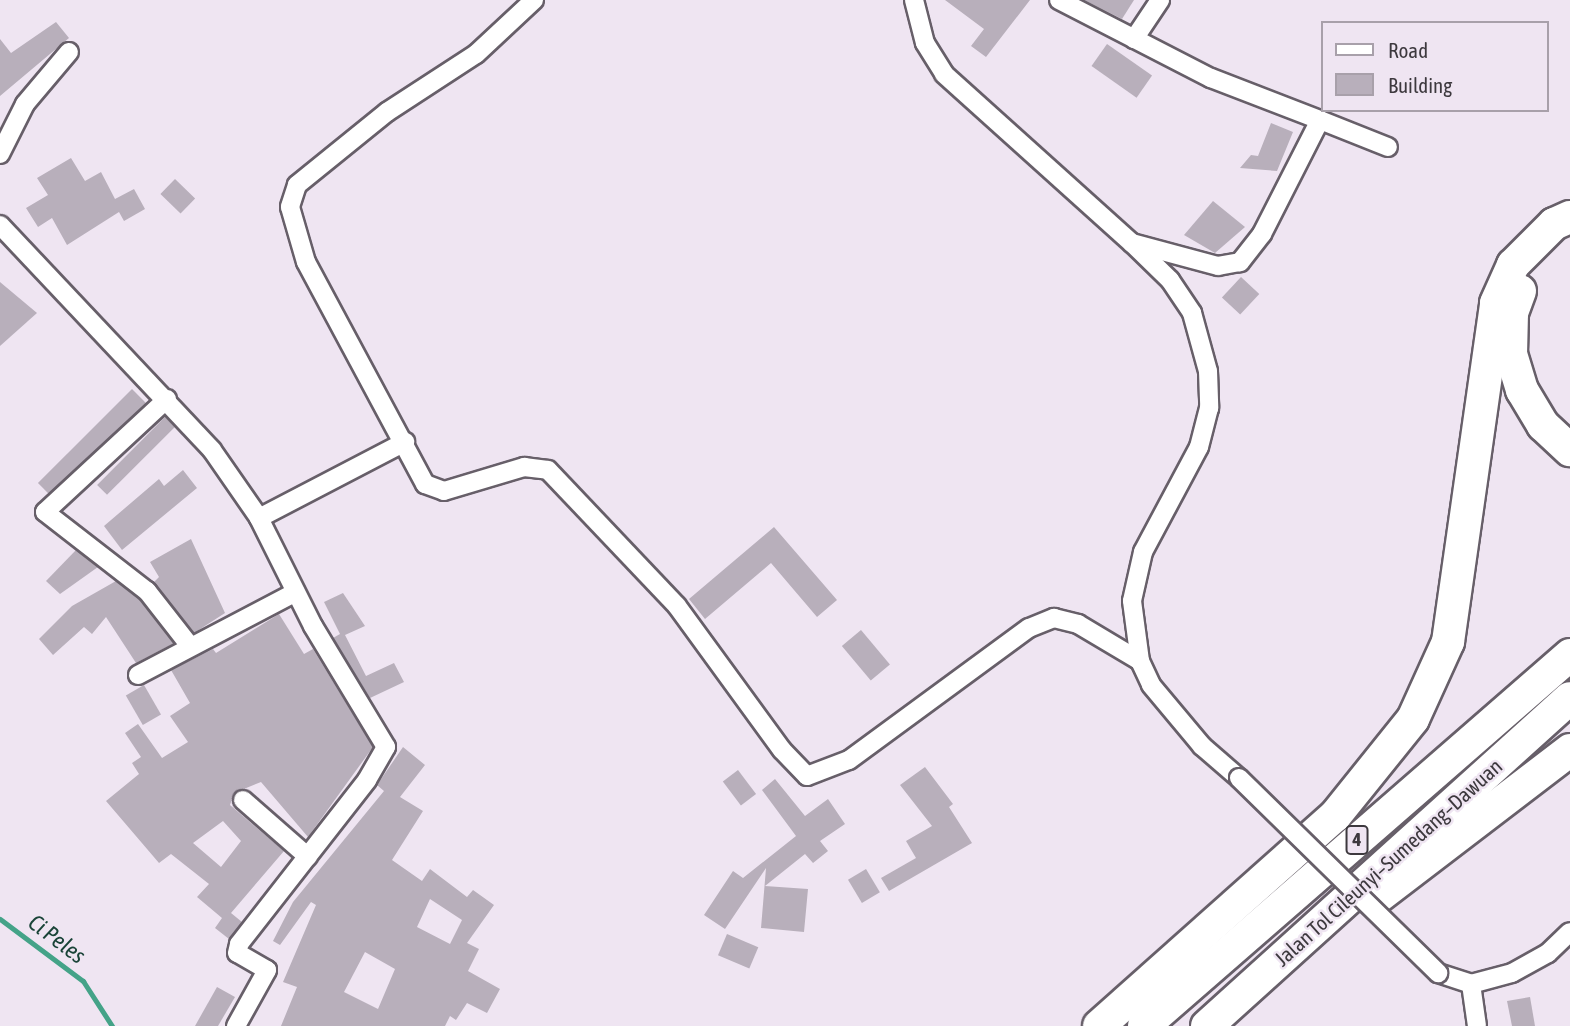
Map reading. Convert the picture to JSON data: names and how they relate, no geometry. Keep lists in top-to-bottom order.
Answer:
{
  "streets": {
    "highway": ["4", "Jalan Tol Cileunyi–Sumedang–Dawuan"]
  },
  "water": ["Ci Peles"],
  "legend": ["Road", "Building"]
}
